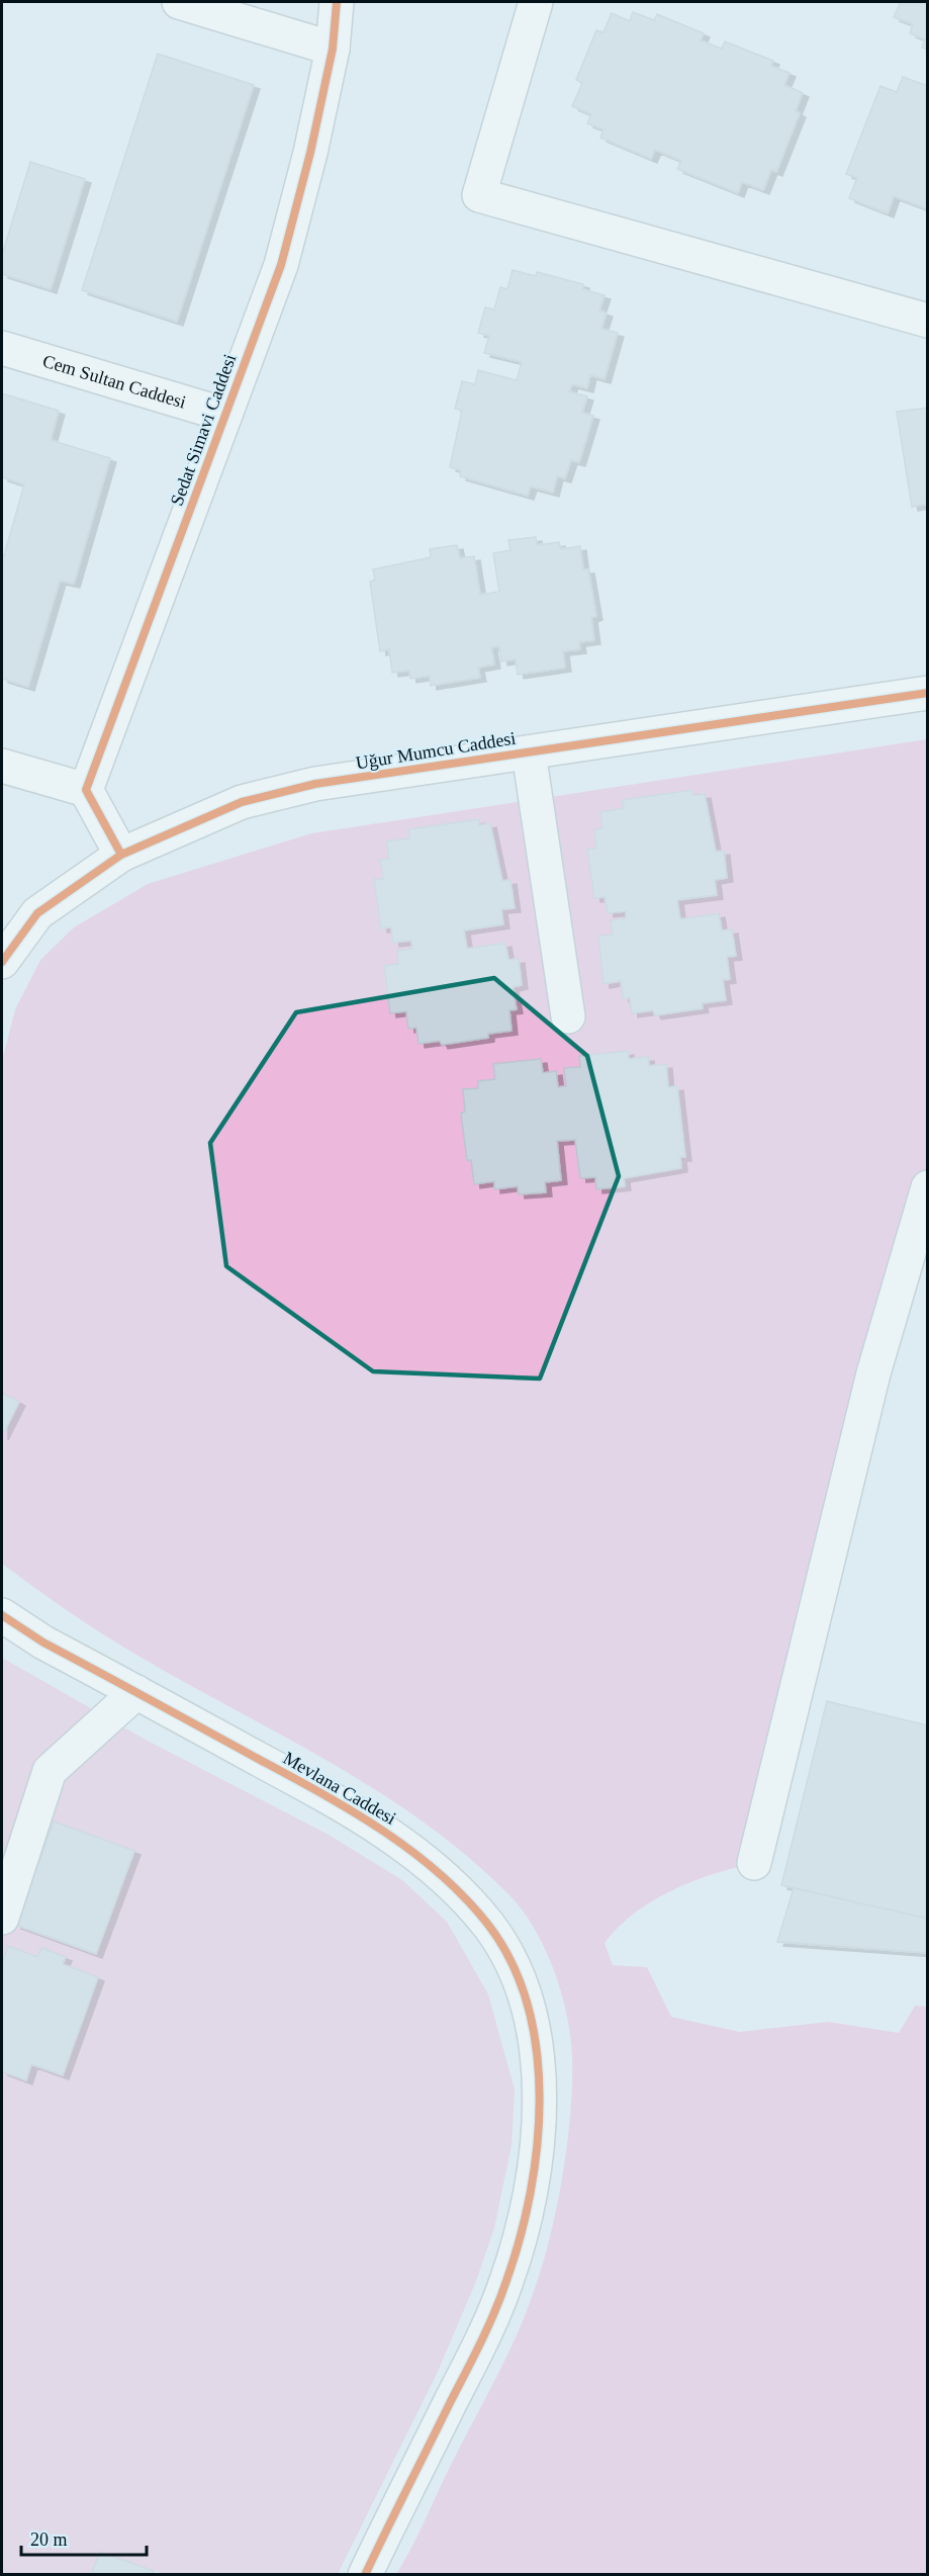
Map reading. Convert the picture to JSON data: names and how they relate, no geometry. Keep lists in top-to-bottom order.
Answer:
{
  "streets": {
    "street": [
      "Cem Sultan Caddesi",
      "Sedat Simavi Caddesi",
      "Uğur Mumcu Caddesi",
      "Mevlana Caddesi"
    ]
  },
  "crossings": [
    ["Cem Sultan Caddesi", "Sedat Simavi Caddesi"]
  ],
  "scale_bar": "20 m"
}
